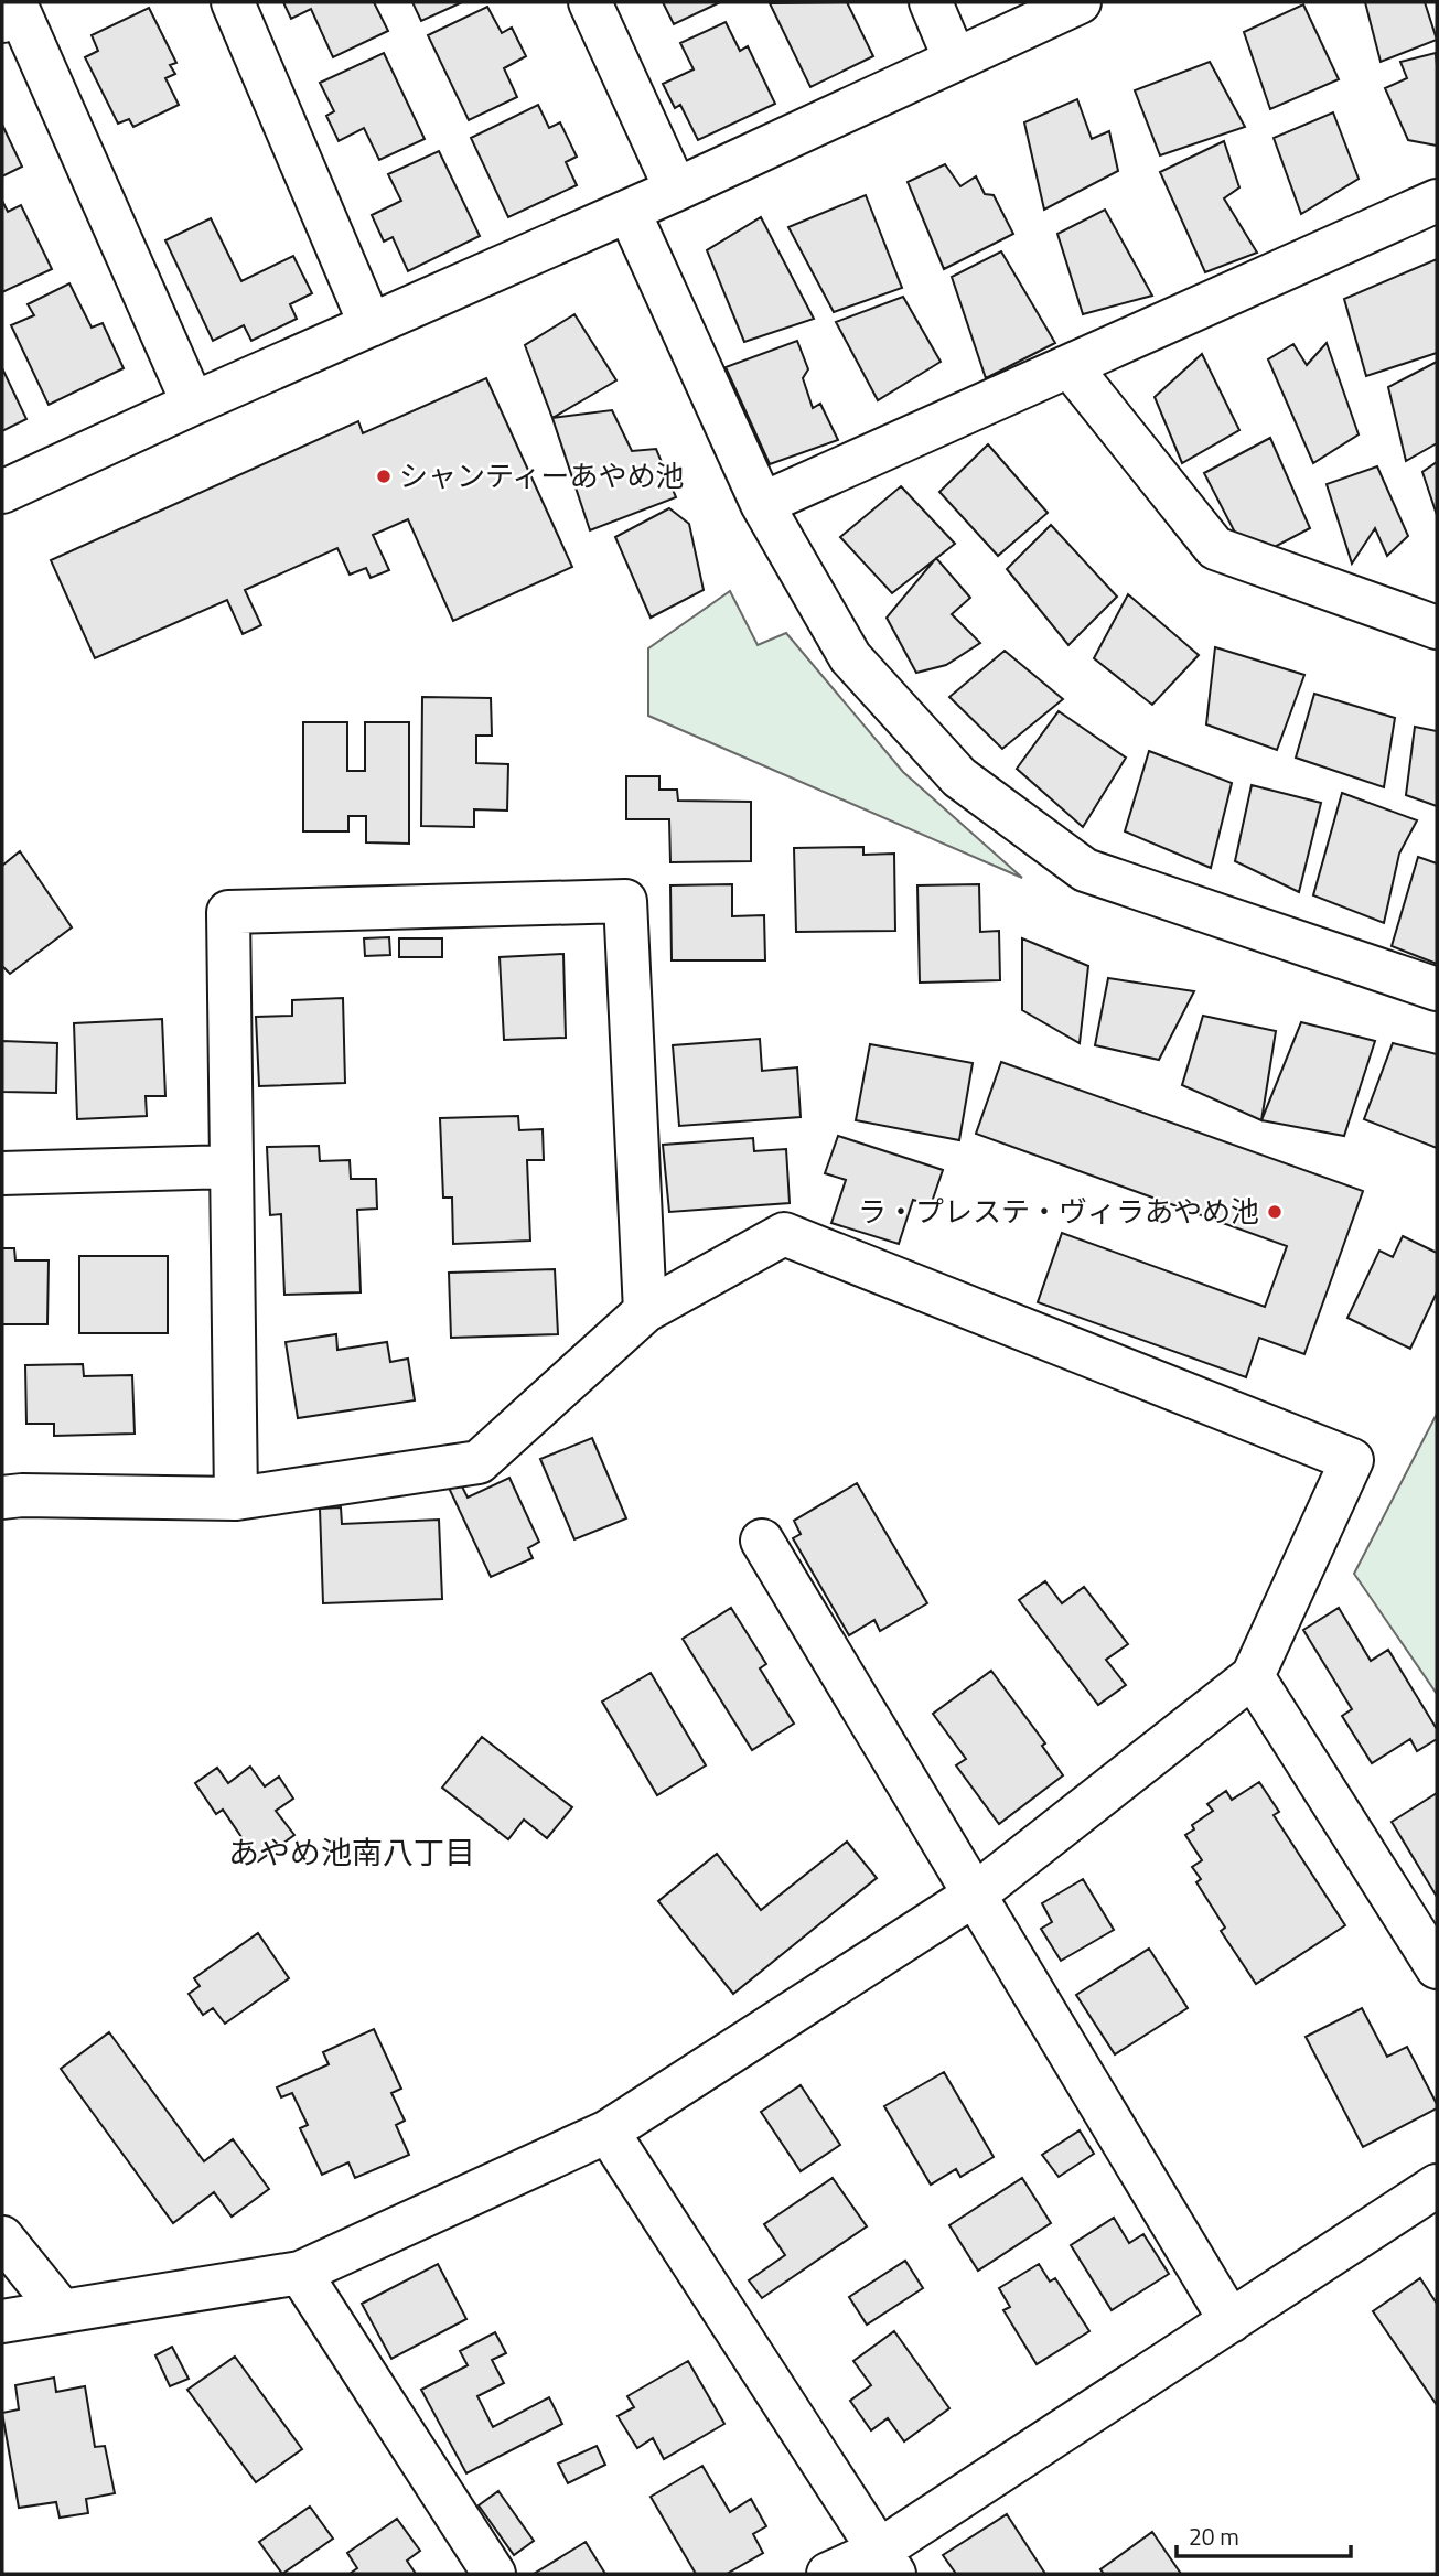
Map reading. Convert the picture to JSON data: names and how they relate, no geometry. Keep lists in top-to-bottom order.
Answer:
{
  "districts": ["あやめ池南八丁目"],
  "places": ["シャンティーあやめ池", "ラ・プレステ・ヴィラあやめ池"],
  "scale_bar": "20 m"
}
